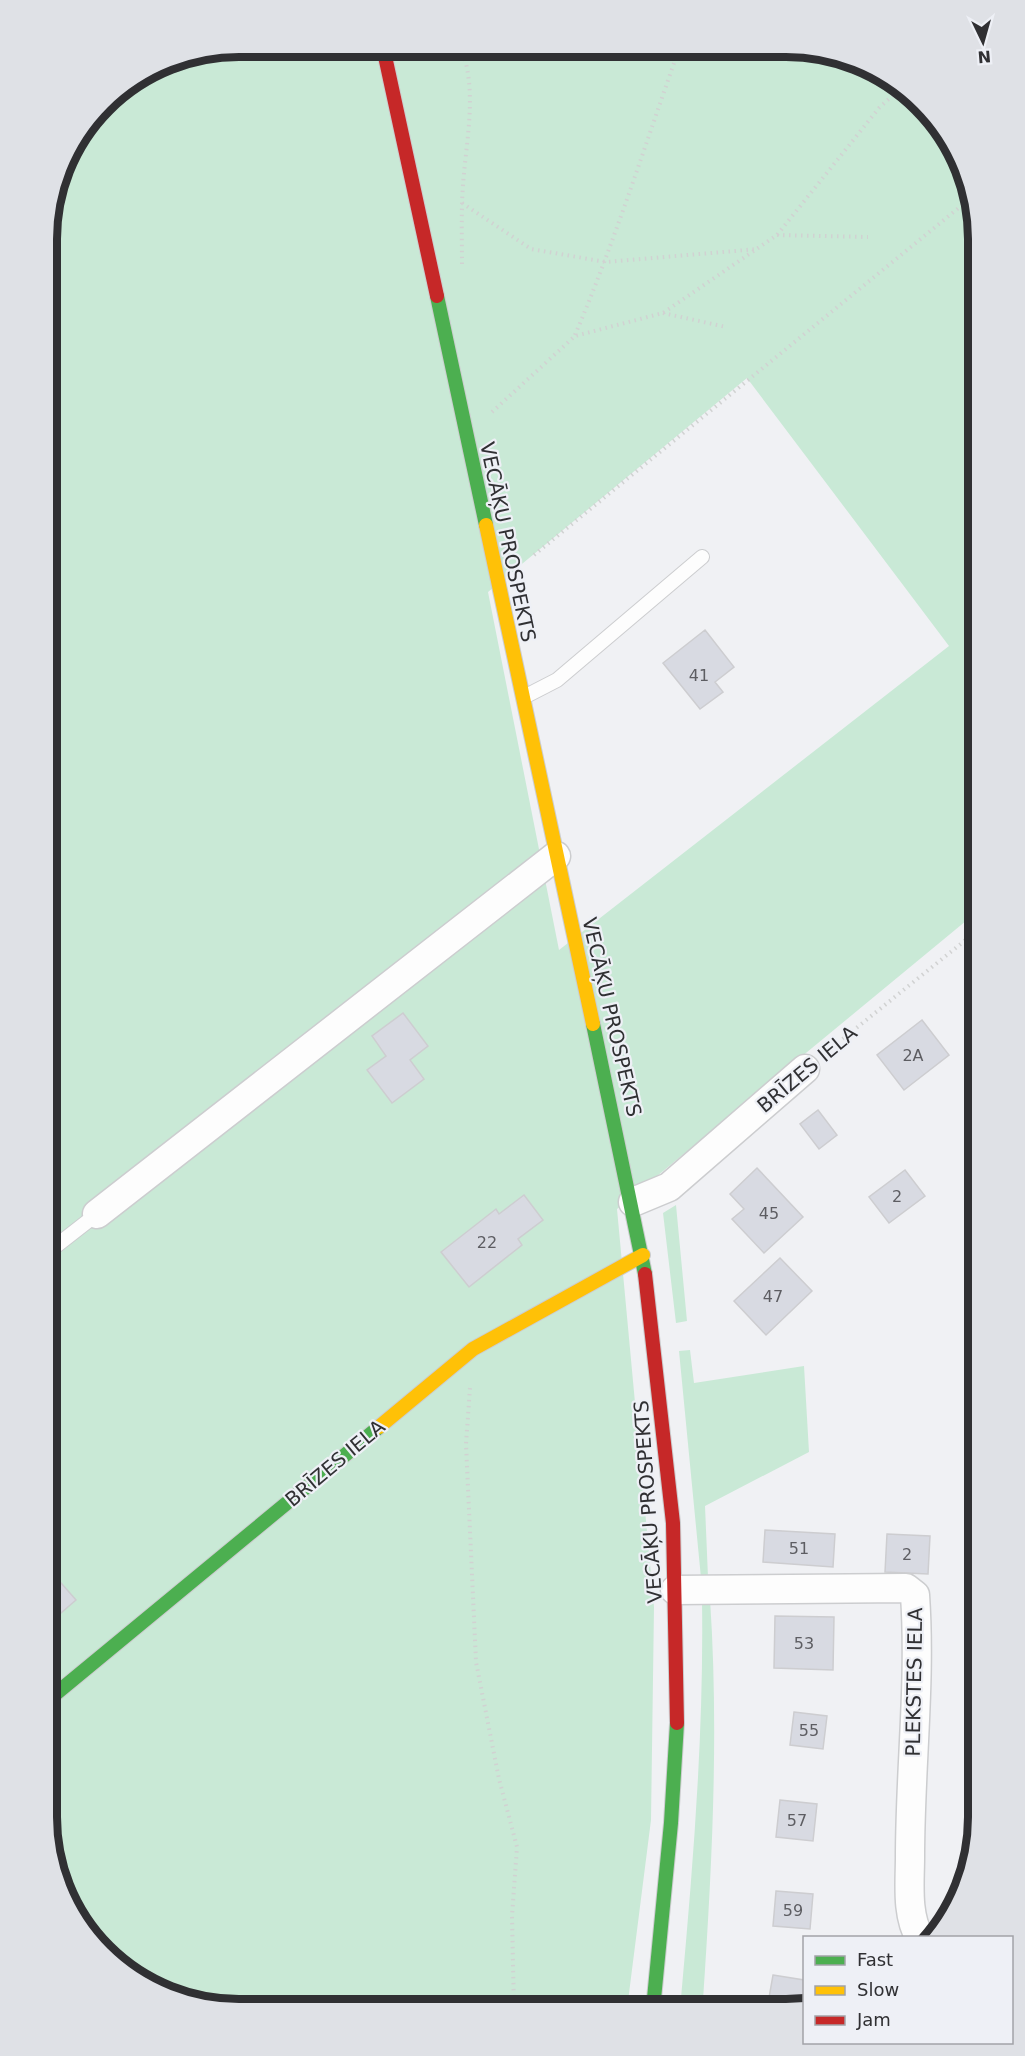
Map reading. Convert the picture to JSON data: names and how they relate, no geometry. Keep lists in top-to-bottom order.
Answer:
{
  "streets": {
    "main road": ["VECĀĶU PROSPEKTS", "BRĪZES IELA"],
    "street": ["PLEKSTES IELA"]
  },
  "crossings": [
    ["VECĀĶU PROSPEKTS", "BRĪZES IELA"],
    ["VECĀĶU PROSPEKTS", "PLEKSTES IELA"]
  ],
  "house_numbers": [
    "41",
    "2A",
    "2",
    "45",
    "22",
    "47",
    "51",
    "2",
    "53",
    "55",
    "57",
    "59"
  ],
  "legend": ["Fast", "Slow", "Jam"],
  "north": "bottom"
}
